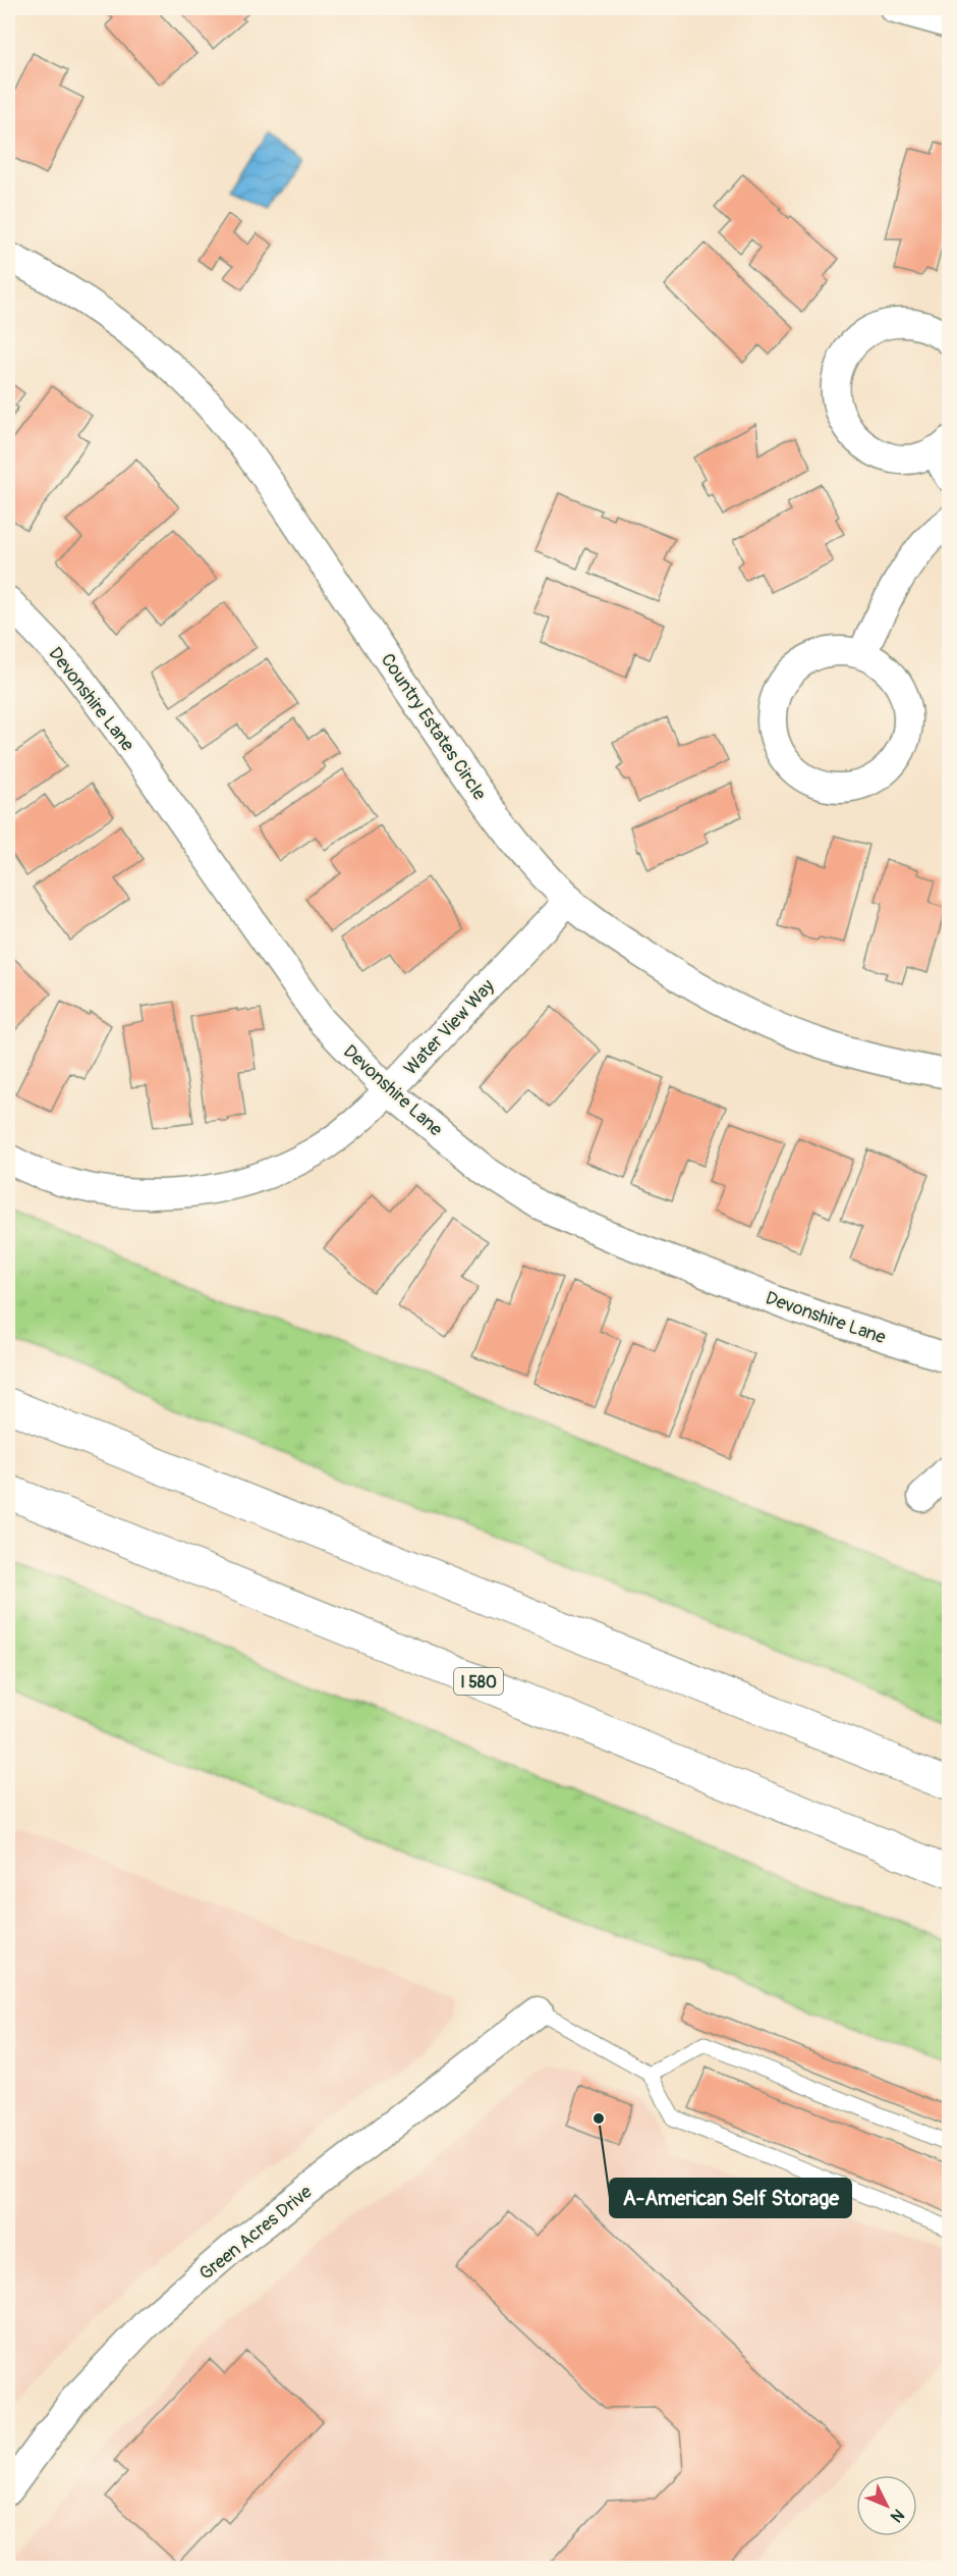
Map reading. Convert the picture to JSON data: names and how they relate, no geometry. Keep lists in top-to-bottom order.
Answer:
{
  "streets": {
    "highway": ["I 580"],
    "street": [
      "Devonshire Lane",
      "Country Estates Circle",
      "Water View Way",
      "Green Acres Drive"
    ]
  },
  "crossings": [
    ["Devonshire Lane", "Water View Way"],
    ["Country Estates Circle", "Water View Way"]
  ],
  "places": ["A-American Self Storage"],
  "north": "bottom right"
}
